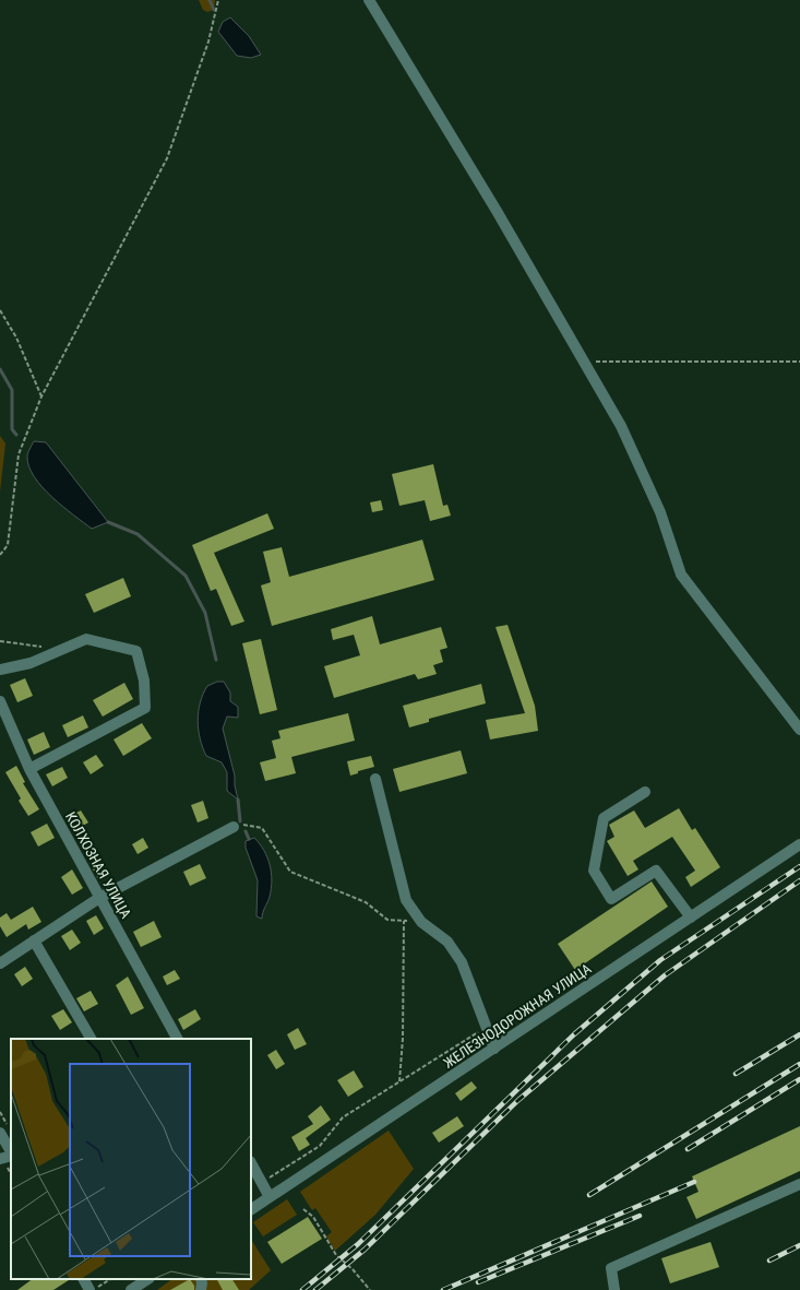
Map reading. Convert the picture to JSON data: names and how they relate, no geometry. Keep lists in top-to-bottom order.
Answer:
{
  "streets": {
    "street": ["КОЛХОЗНАЯ УЛИЦА", "ЖЕЛЕЗНОДОРОЖНАЯ УЛИЦА"]
  }
}
